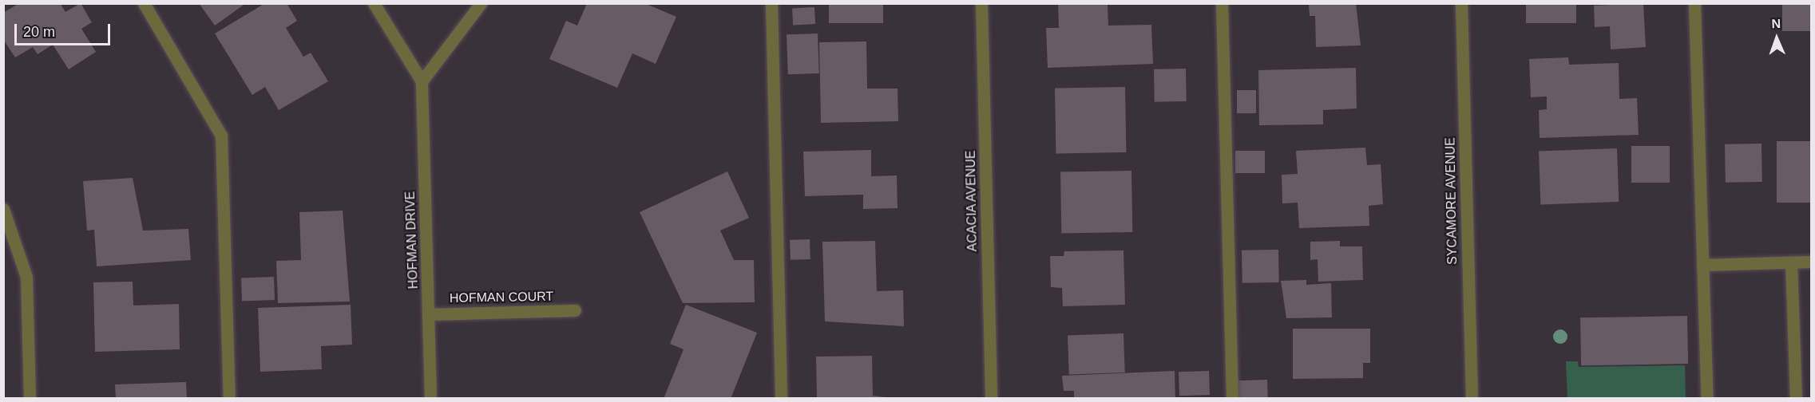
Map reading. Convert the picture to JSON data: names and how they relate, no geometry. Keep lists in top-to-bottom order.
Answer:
{
  "streets": {
    "street": [
      "ACACIA AVENUE",
      "SYCAMORE AVENUE",
      "HOFMAN DRIVE",
      "HOFMAN COURT"
    ]
  },
  "crossings": [
    ["HOFMAN DRIVE", "HOFMAN COURT"]
  ],
  "scale_bar": "20 m",
  "north": "top"
}
